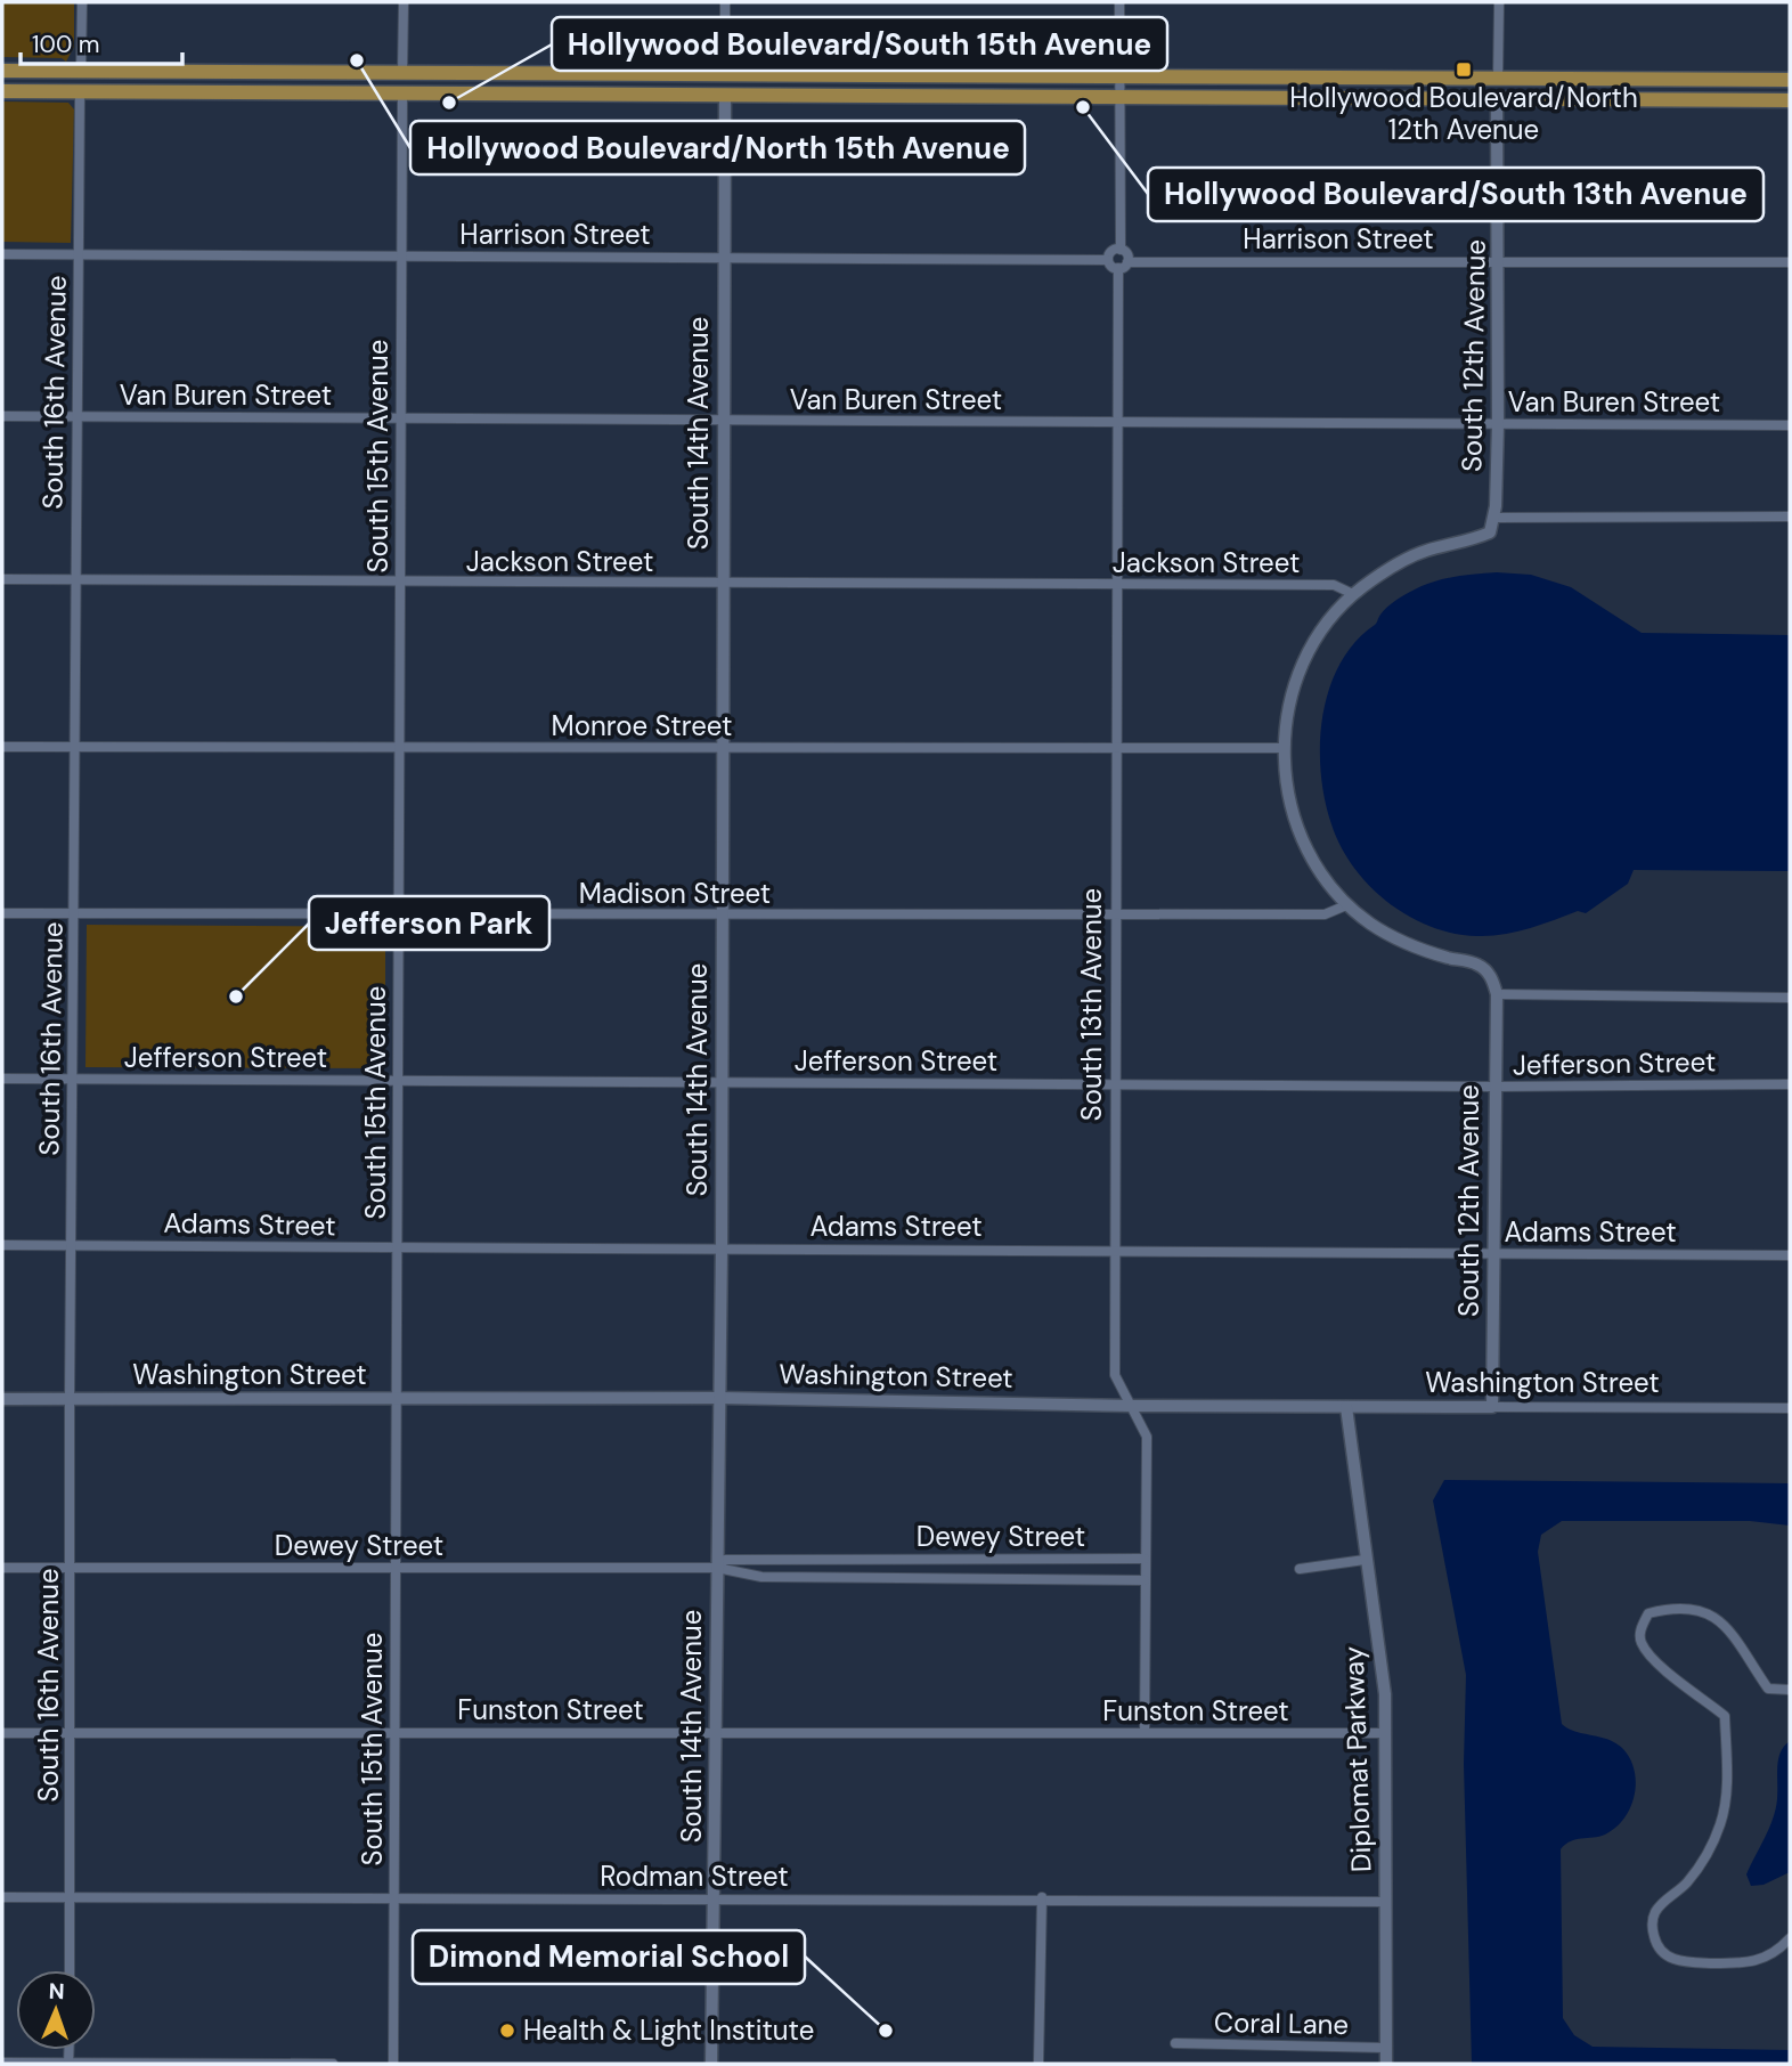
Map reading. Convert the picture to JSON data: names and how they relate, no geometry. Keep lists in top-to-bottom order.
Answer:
{
  "streets": {
    "street": [
      "Harrison Street",
      "South 12th Avenue",
      "South 16th Avenue",
      "Van Buren Street",
      "South 14th Avenue",
      "South 15th Avenue",
      "Jackson Street",
      "Monroe Street",
      "Madison Street",
      "South 13th Avenue",
      "Jefferson Street",
      "Adams Street",
      "Washington Street",
      "Dewey Street",
      "Funston Street",
      "Diplomat Parkway",
      "Rodman Street",
      "Coral Lane"
    ]
  },
  "crossings": [
    ["Harrison Street", "South 12th Avenue"],
    ["Harrison Street", "South 16th Avenue"],
    ["Harrison Street", "South 14th Avenue"],
    ["Harrison Street", "South 15th Avenue"],
    ["Harrison Street", "South 13th Avenue"],
    ["South 12th Avenue", "Van Buren Street"],
    ["South 12th Avenue", "Jefferson Street"],
    ["South 12th Avenue", "Adams Street"],
    ["South 12th Avenue", "Washington Street"],
    ["South 16th Avenue", "Van Buren Street"],
    ["South 16th Avenue", "Jackson Street"],
    ["South 16th Avenue", "Monroe Street"],
    ["South 16th Avenue", "Madison Street"],
    ["South 16th Avenue", "Jefferson Street"],
    ["South 16th Avenue", "Adams Street"],
    ["South 16th Avenue", "Washington Street"],
    ["South 16th Avenue", "Dewey Street"],
    ["South 16th Avenue", "Funston Street"],
    ["South 16th Avenue", "Rodman Street"],
    ["Van Buren Street", "South 14th Avenue"],
    ["Van Buren Street", "South 15th Avenue"],
    ["Van Buren Street", "South 13th Avenue"],
    ["South 14th Avenue", "Jackson Street"],
    ["South 14th Avenue", "Monroe Street"],
    ["South 14th Avenue", "Madison Street"],
    ["South 14th Avenue", "Jefferson Street"],
    ["South 14th Avenue", "Adams Street"],
    ["South 14th Avenue", "Washington Street"],
    ["South 14th Avenue", "Dewey Street"],
    ["South 14th Avenue", "Funston Street"],
    ["South 14th Avenue", "Rodman Street"],
    ["South 15th Avenue", "Jackson Street"],
    ["South 15th Avenue", "Monroe Street"],
    ["South 15th Avenue", "Madison Street"],
    ["South 15th Avenue", "Jefferson Street"],
    ["South 15th Avenue", "Adams Street"],
    ["South 15th Avenue", "Washington Street"],
    ["South 15th Avenue", "Dewey Street"],
    ["South 15th Avenue", "Funston Street"],
    ["South 15th Avenue", "Rodman Street"],
    ["Jackson Street", "South 13th Avenue"],
    ["Monroe Street", "South 13th Avenue"],
    ["Madison Street", "South 13th Avenue"],
    ["South 13th Avenue", "Jefferson Street"],
    ["South 13th Avenue", "Adams Street"],
    ["South 13th Avenue", "Washington Street"],
    ["South 13th Avenue", "Dewey Street"],
    ["South 13th Avenue", "Funston Street"],
    ["Washington Street", "Diplomat Parkway"],
    ["Funston Street", "Diplomat Parkway"],
    ["Diplomat Parkway", "Rodman Street"],
    ["Diplomat Parkway", "Coral Lane"]
  ],
  "places": {
    "other": [
      "Hollywood Boulevard/North 15th Avenue",
      "Hollywood Boulevard/South 15th Avenue",
      "Hollywood Boulevard/South 13th Avenue",
      "Jefferson Park",
      "Health & Light Institute",
      "Dimond Memorial School"
    ],
    "transit": ["Hollywood Boulevard/North 12th Avenue"]
  },
  "scale_bar": "100 m",
  "north": "top"
}
